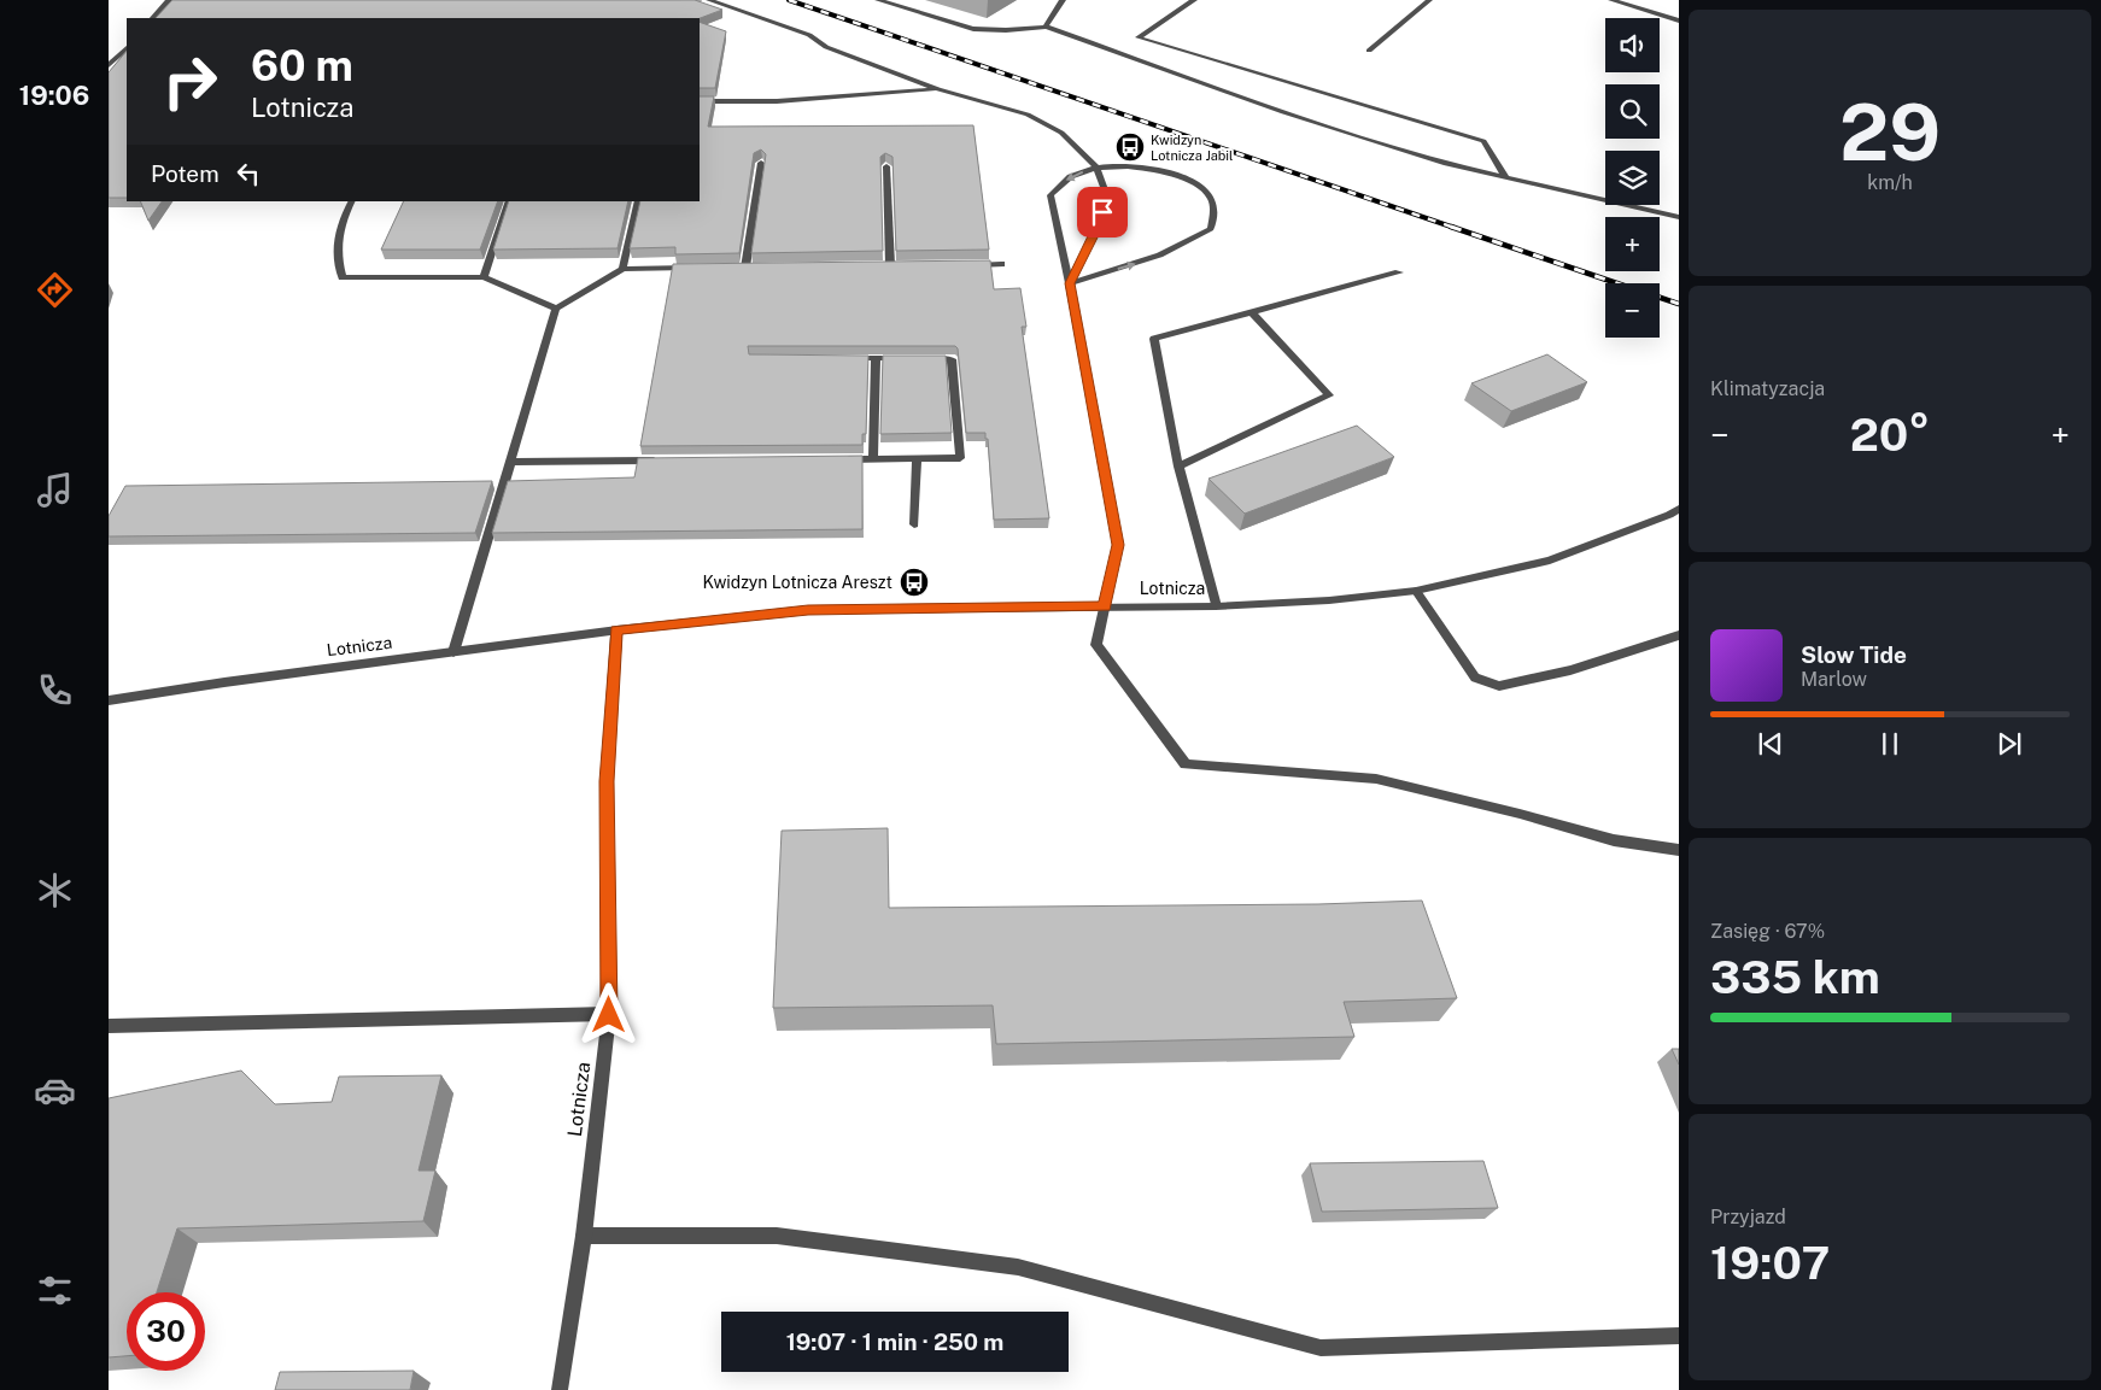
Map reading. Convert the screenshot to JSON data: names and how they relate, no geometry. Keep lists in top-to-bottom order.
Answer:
{
  "streets": {
    "street": ["Lotnicza"]
  },
  "places": {
    "bus stop": ["Kwidzyn Lotnicza Jabil", "Kwidzyn Lotnicza Areszt"]
  },
  "page": {
    "tabs": "19:06",
    "tile": [
      ["29", "km/h"],
      "Klimatyzacja",
      ["Zasięg · 67%", "335 km"],
      ["Przyjazd", "19:07"]
    ],
    "map_buttons": ["+", "−"],
    "turn": ["60 m", "Lotnicza"],
    "then": "Potem",
    "heat": ["−", "20°", "+"],
    "song": ["Slow Tide", "Marlow"],
    "limit": "30",
    "trip": "19:07 · 1 min · 250 m"
  }
}
